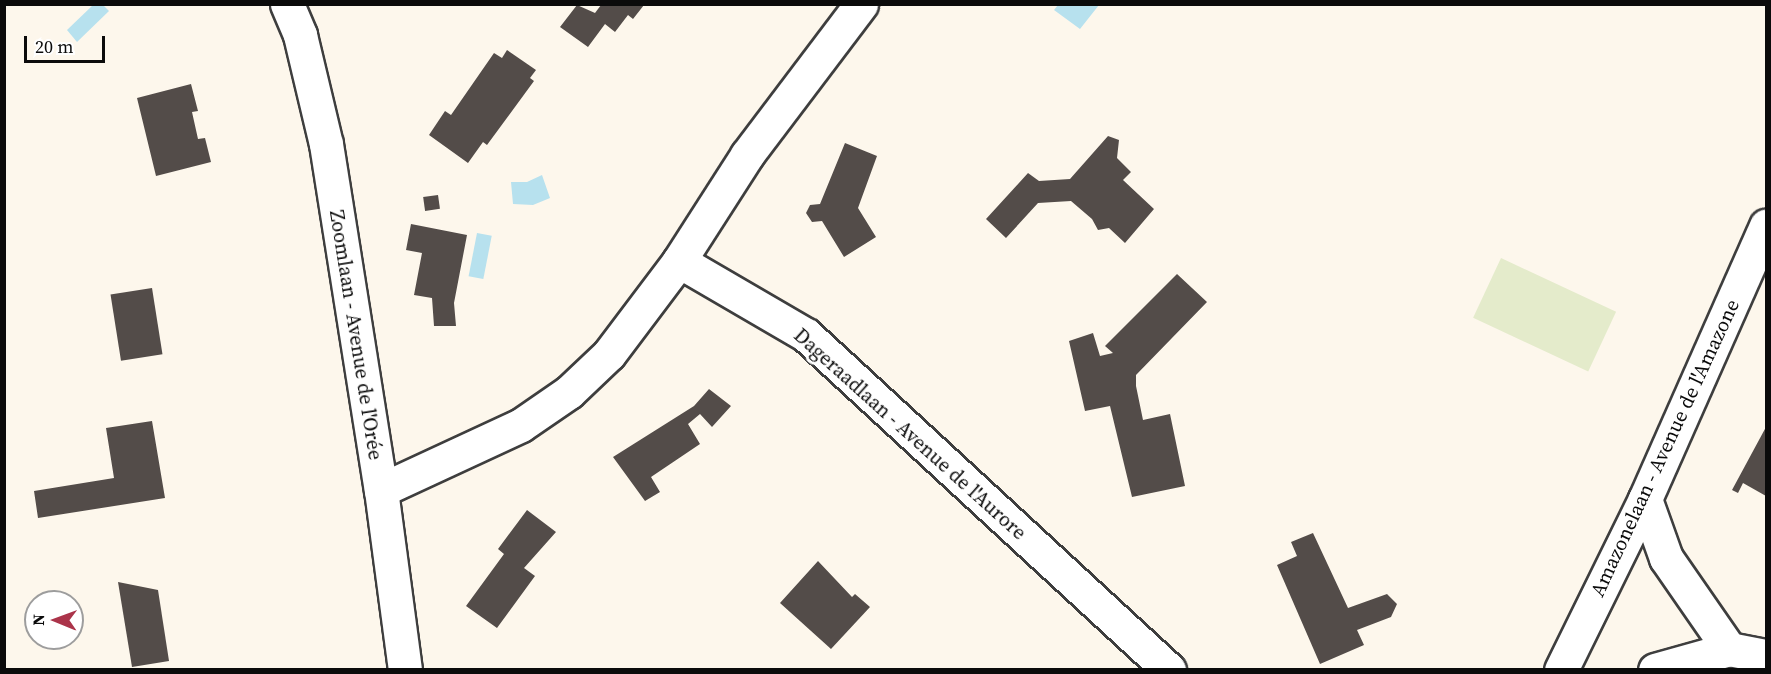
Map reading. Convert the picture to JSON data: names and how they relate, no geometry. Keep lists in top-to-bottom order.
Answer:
{
  "streets": {
    "street": ["Zoomlaan - Avenue de l'Orée", "Dageraadlaan - Avenue de l'Aurore", "Amazonelaan - Avenue de l'Amazone"]
  },
  "scale_bar": "20 m",
  "north": "left"
}
